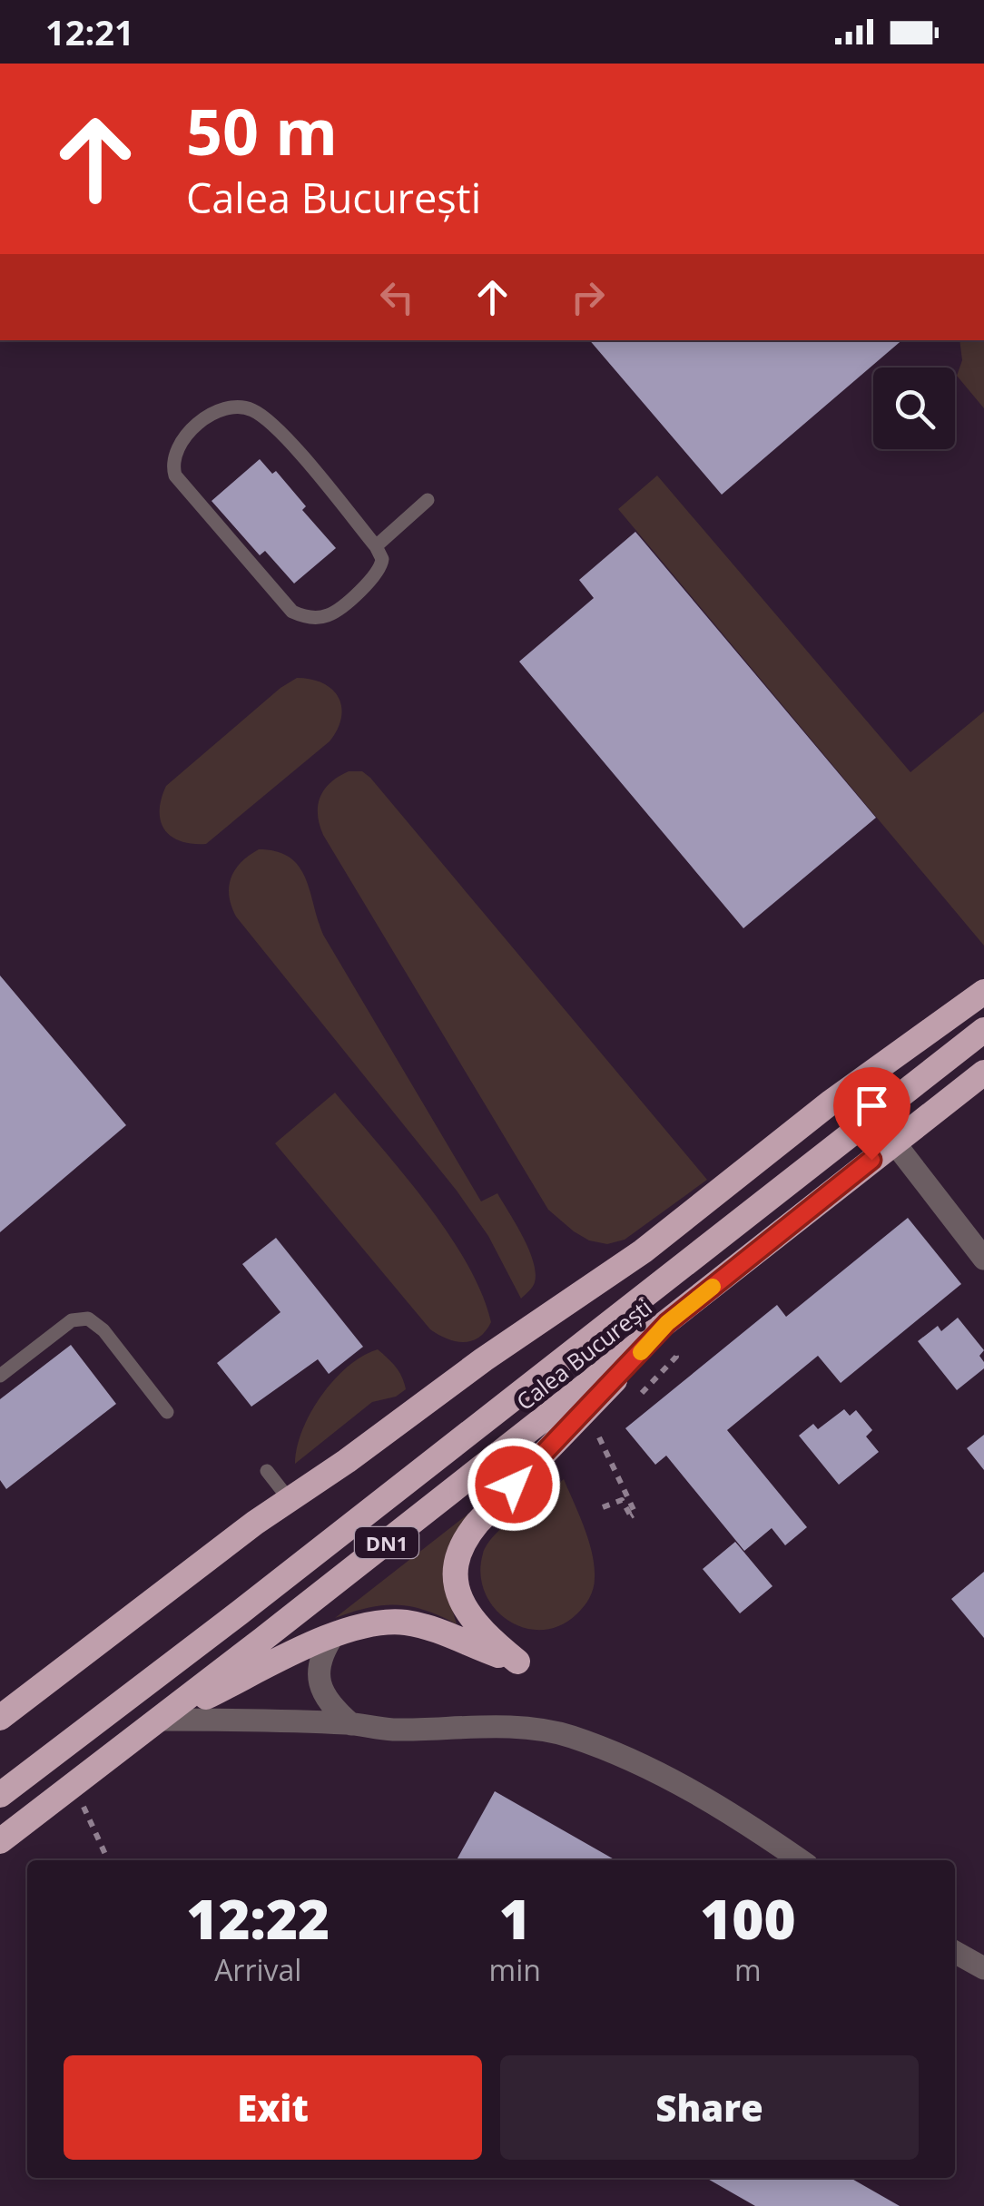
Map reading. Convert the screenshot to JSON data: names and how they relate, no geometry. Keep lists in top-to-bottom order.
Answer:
{
  "streets": {
    "highway": ["Calea București", "DN1"]
  },
  "page": {
    "status": "12:21",
    "turn": ["50 m", "Calea București"],
    "eta": [
      "12:22",
      "Arrival",
      "1",
      "min",
      "100",
      "m"
    ],
    "buttons": ["Exit", "Share"]
  }
}
